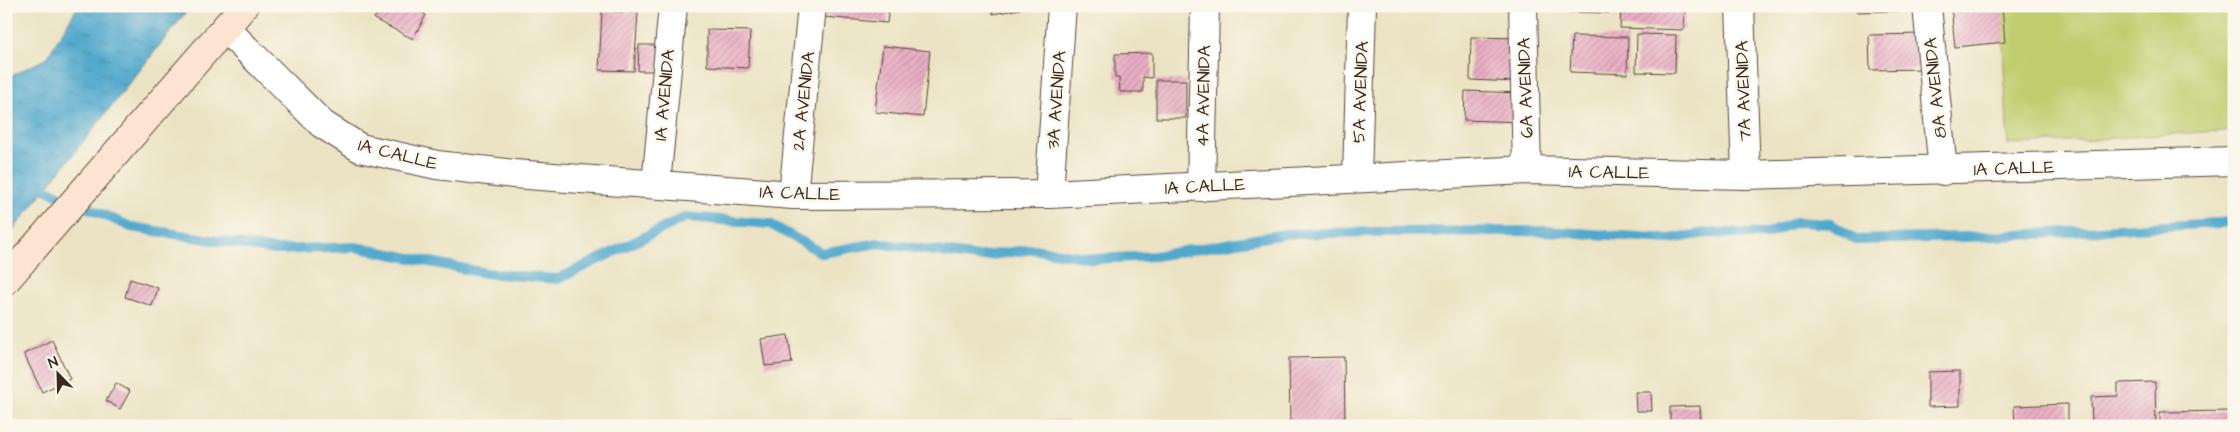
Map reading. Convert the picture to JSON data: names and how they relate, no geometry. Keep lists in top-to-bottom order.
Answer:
{
  "streets": {
    "street": [
      "6A AVENIDA",
      "8A AVENIDA",
      "7A AVENIDA",
      "5A AVENIDA",
      "1A AVENIDA",
      "4A AVENIDA",
      "3A AVENIDA",
      "2A AVENIDA",
      "1A CALLE"
    ]
  },
  "crossings": [
    ["6A AVENIDA", "1A CALLE"],
    ["8A AVENIDA", "1A CALLE"],
    ["7A AVENIDA", "1A CALLE"],
    ["5A AVENIDA", "1A CALLE"],
    ["1A AVENIDA", "1A CALLE"],
    ["4A AVENIDA", "1A CALLE"],
    ["3A AVENIDA", "1A CALLE"],
    ["2A AVENIDA", "1A CALLE"]
  ],
  "north": "top left"
}
